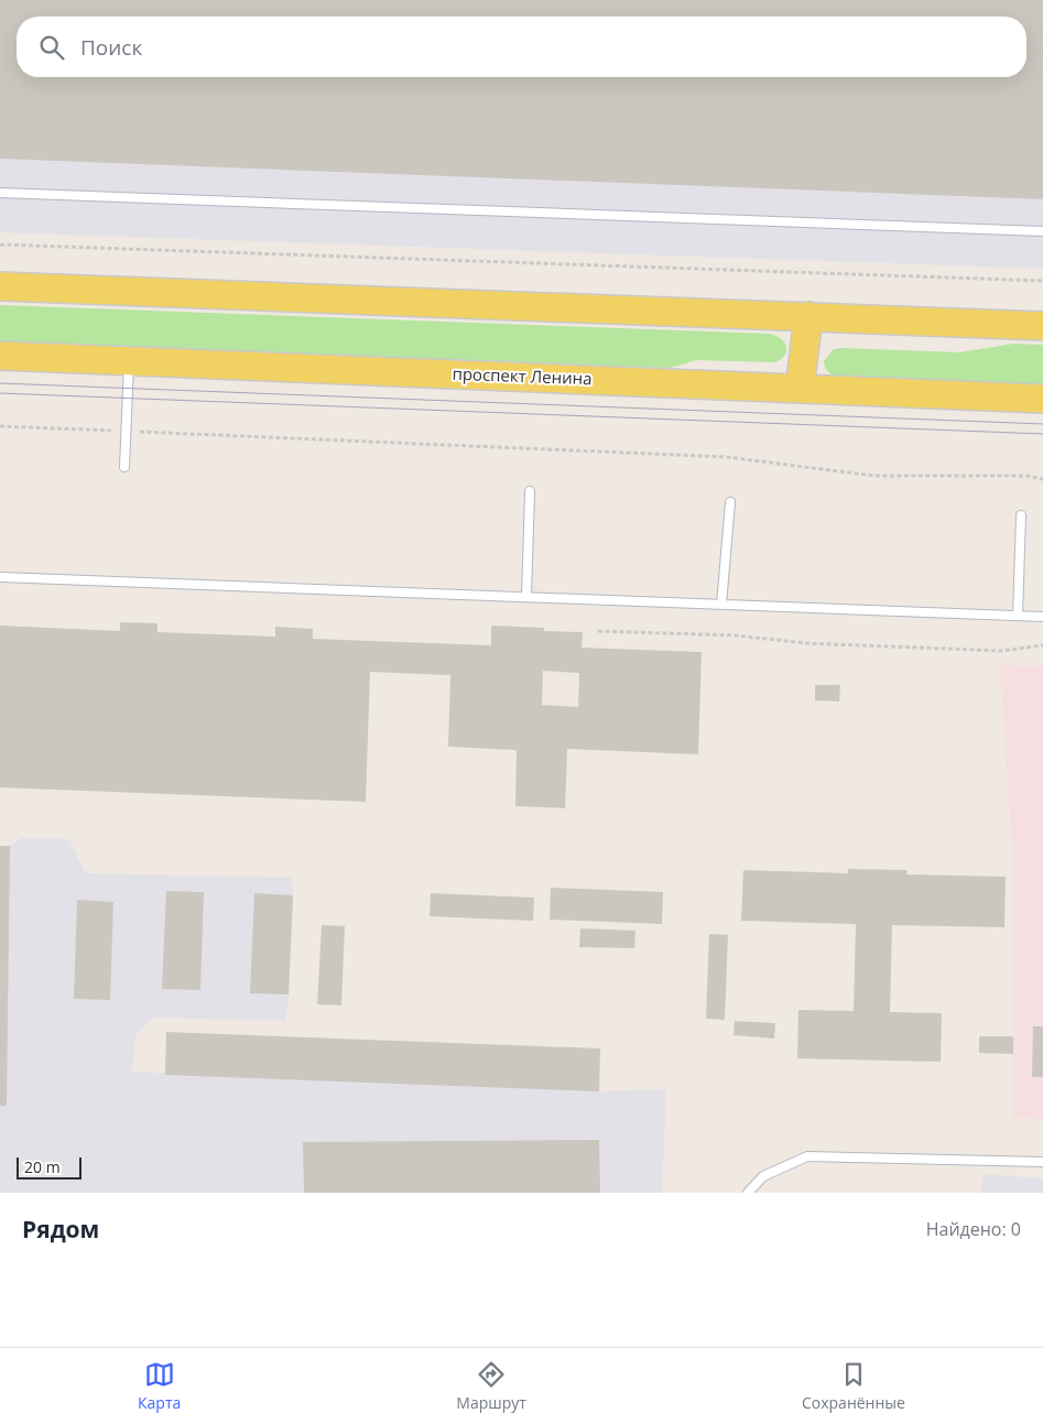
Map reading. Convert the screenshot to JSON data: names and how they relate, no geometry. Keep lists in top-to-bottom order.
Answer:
{
  "streets": {
    "main road": ["проспект Ленина"]
  },
  "scale_bar": "20 m",
  "page": {
    "search": "Поиск",
    "scale": "20 m",
    "heading": ["Рядом", "Найдено: 0"],
    "nav": ["Карта", "Маршрут", "Сохранённые"]
  }
}
